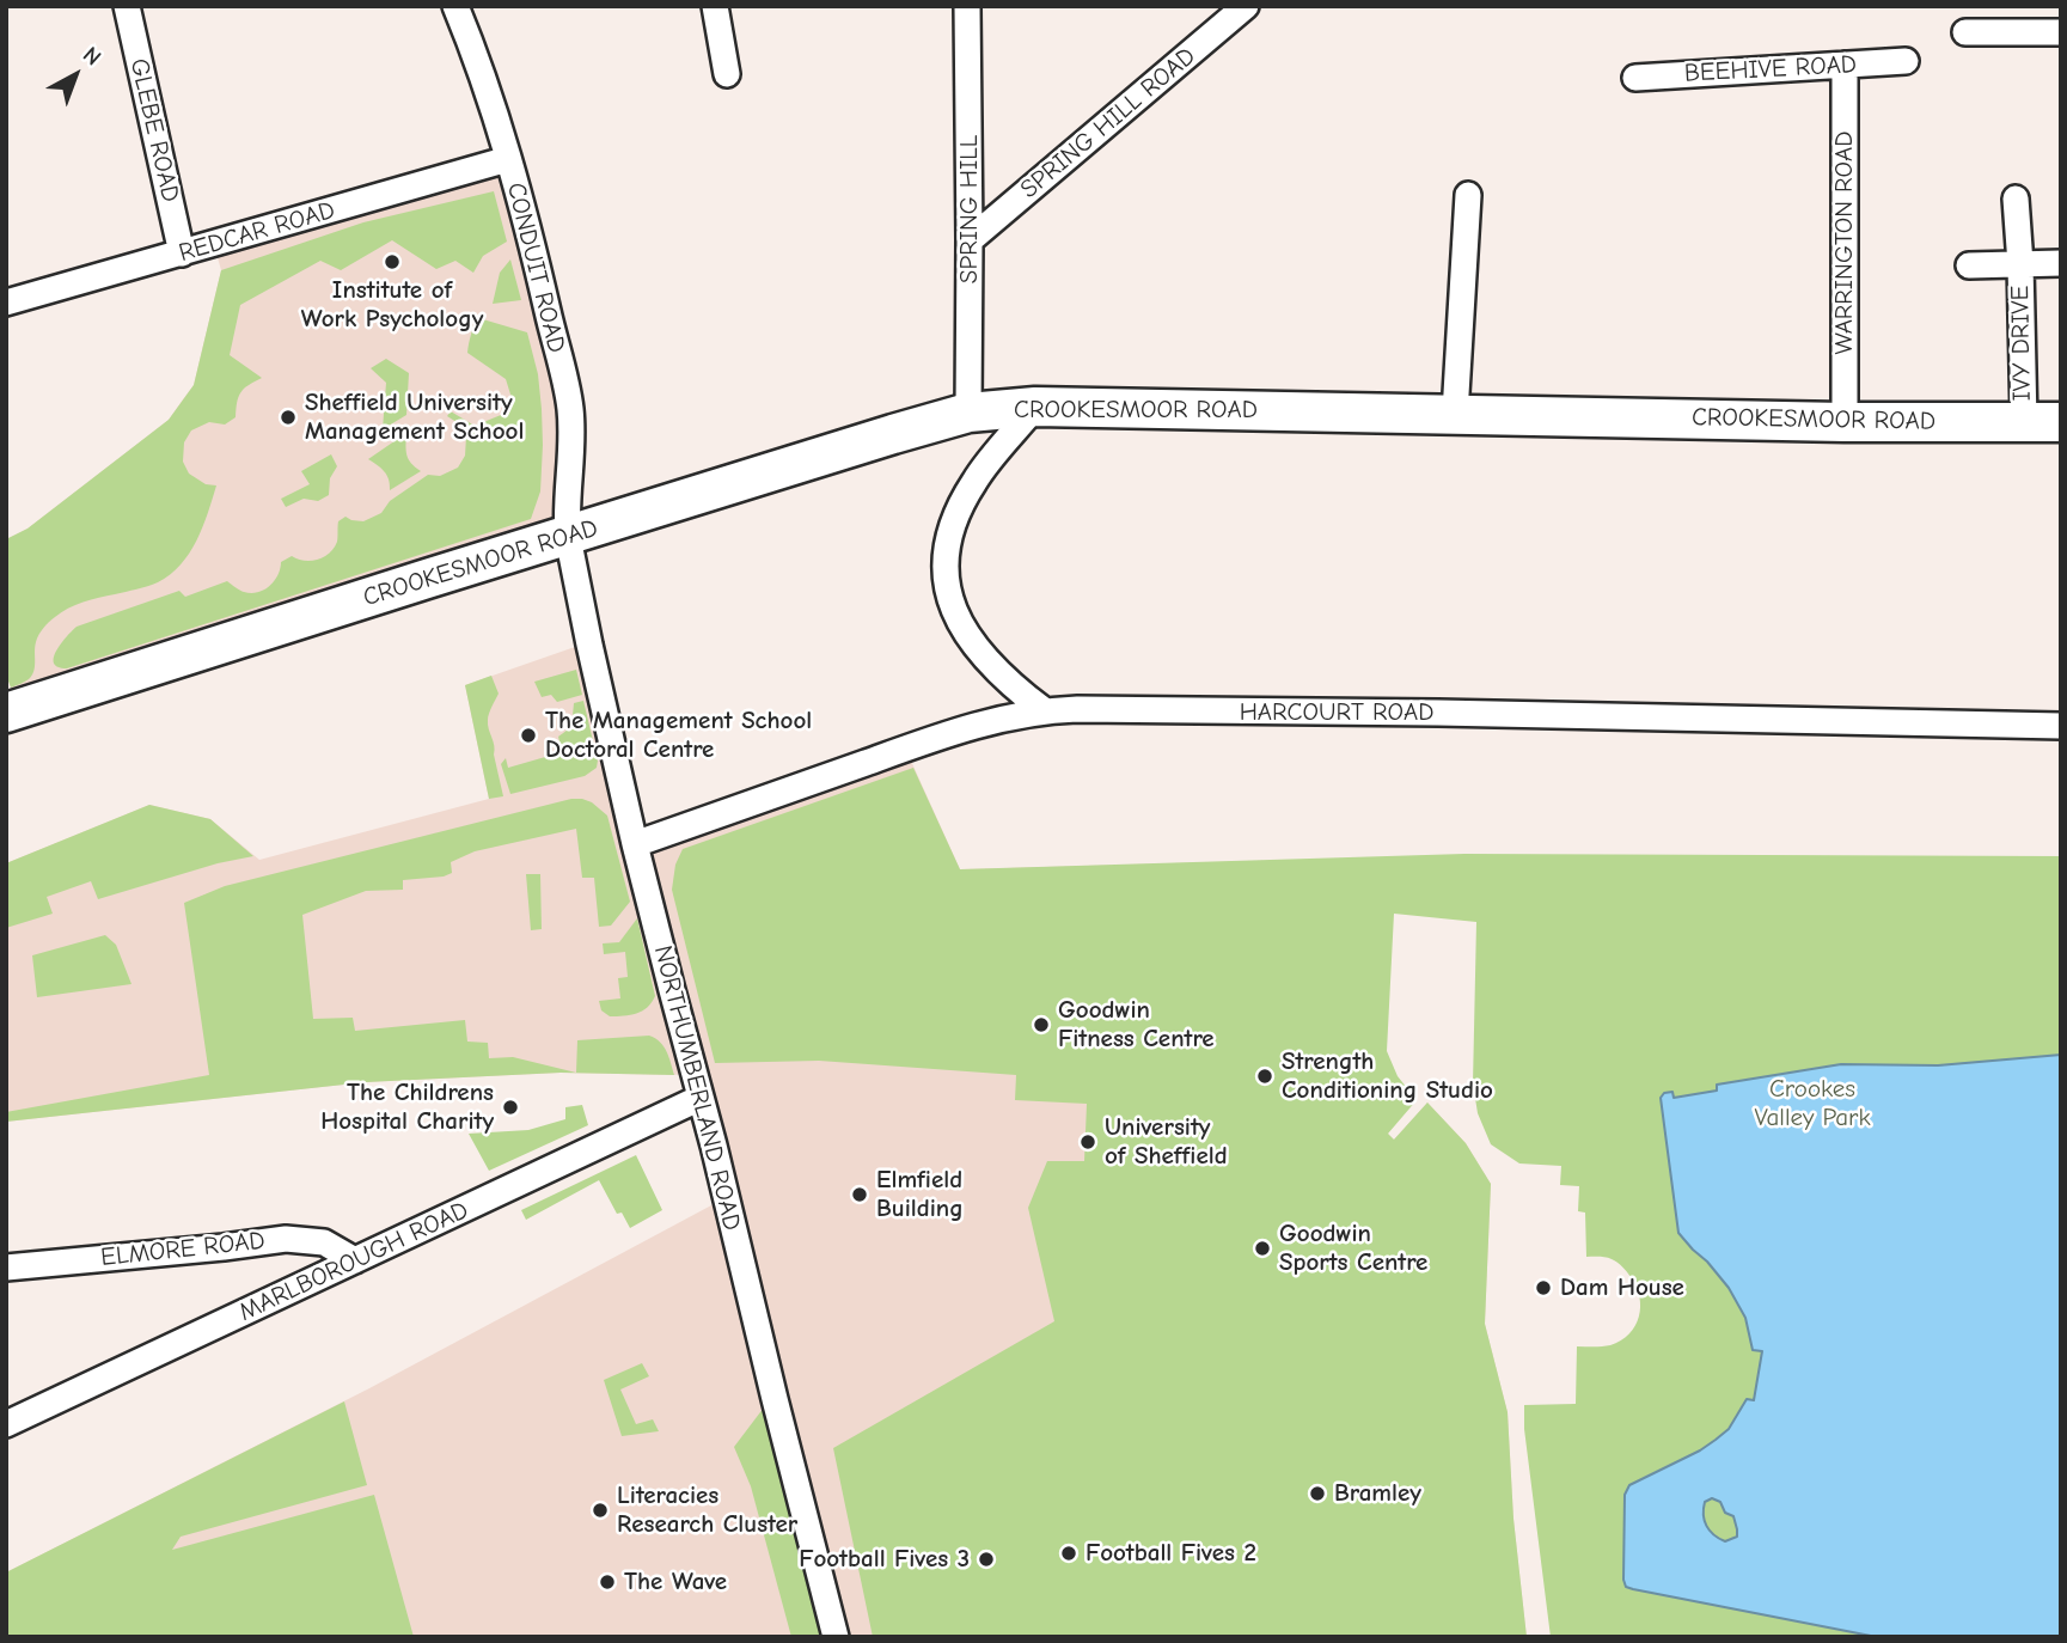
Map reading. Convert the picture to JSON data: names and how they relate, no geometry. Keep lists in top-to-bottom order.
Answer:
{
  "streets": {
    "street": [
      "BEEHIVE ROAD",
      "SPRING HILL ROAD",
      "GLEBE ROAD",
      "SPRING HILL",
      "REDCAR ROAD",
      "WARRINGTON ROAD",
      "CONDUIT ROAD",
      "IVY DRIVE",
      "CROOKESMOOR ROAD",
      "HARCOURT ROAD",
      "NORTHUMBERLAND ROAD",
      "ELMORE ROAD",
      "MARLBOROUGH ROAD"
    ]
  },
  "crossings": [
    ["BEEHIVE ROAD", "WARRINGTON ROAD"],
    ["SPRING HILL ROAD", "SPRING HILL"],
    ["GLEBE ROAD", "REDCAR ROAD"],
    ["SPRING HILL", "CROOKESMOOR ROAD"],
    ["REDCAR ROAD", "CONDUIT ROAD"],
    ["WARRINGTON ROAD", "CROOKESMOOR ROAD"],
    ["CONDUIT ROAD", "CROOKESMOOR ROAD"],
    ["CONDUIT ROAD", "NORTHUMBERLAND ROAD"],
    ["IVY DRIVE", "CROOKESMOOR ROAD"],
    ["CROOKESMOOR ROAD", "NORTHUMBERLAND ROAD"],
    ["HARCOURT ROAD", "NORTHUMBERLAND ROAD"],
    ["NORTHUMBERLAND ROAD", "MARLBOROUGH ROAD"],
    ["ELMORE ROAD", "MARLBOROUGH ROAD"]
  ],
  "parks": ["Crookes Valley Park"],
  "places": [
    "Institute of Work Psychology",
    "Sheffield University Management School",
    "The Management School Doctoral Centre",
    "Goodwin Fitness Centre",
    "Strength Conditioning Studio",
    "The Childrens Hospital Charity",
    "University of Sheffield",
    "Elmfield Building",
    "Goodwin Sports Centre",
    "Dam House",
    "Bramley",
    "Literacies Research Cluster",
    "Football Fives 2",
    "Football Fives 3",
    "The Wave"
  ],
  "north": "top right"
}
